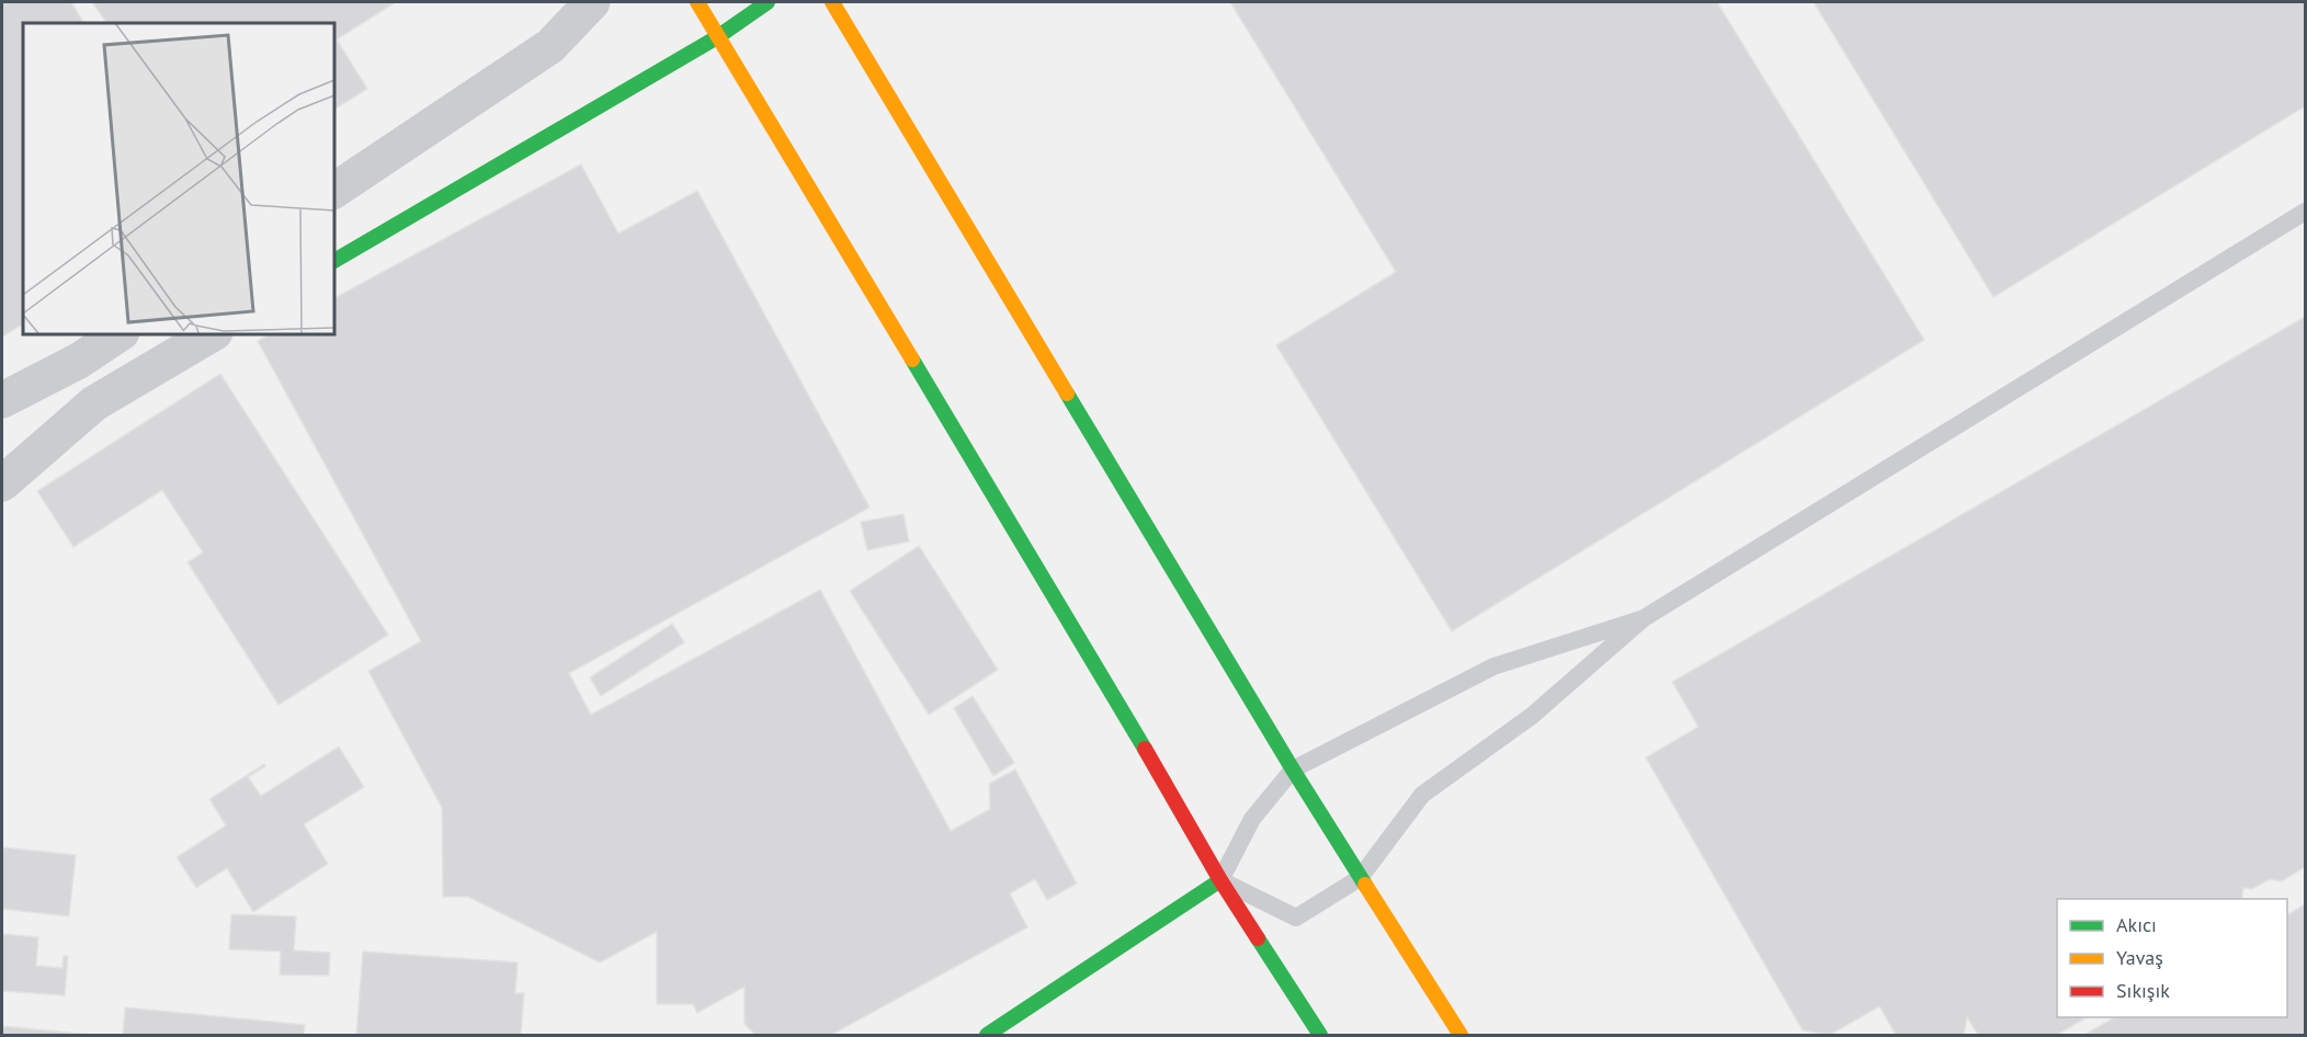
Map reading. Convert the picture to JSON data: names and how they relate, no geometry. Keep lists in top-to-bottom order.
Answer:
{
  "legend": ["Akıcı", "Yavaş", "Sıkışık"]
}
